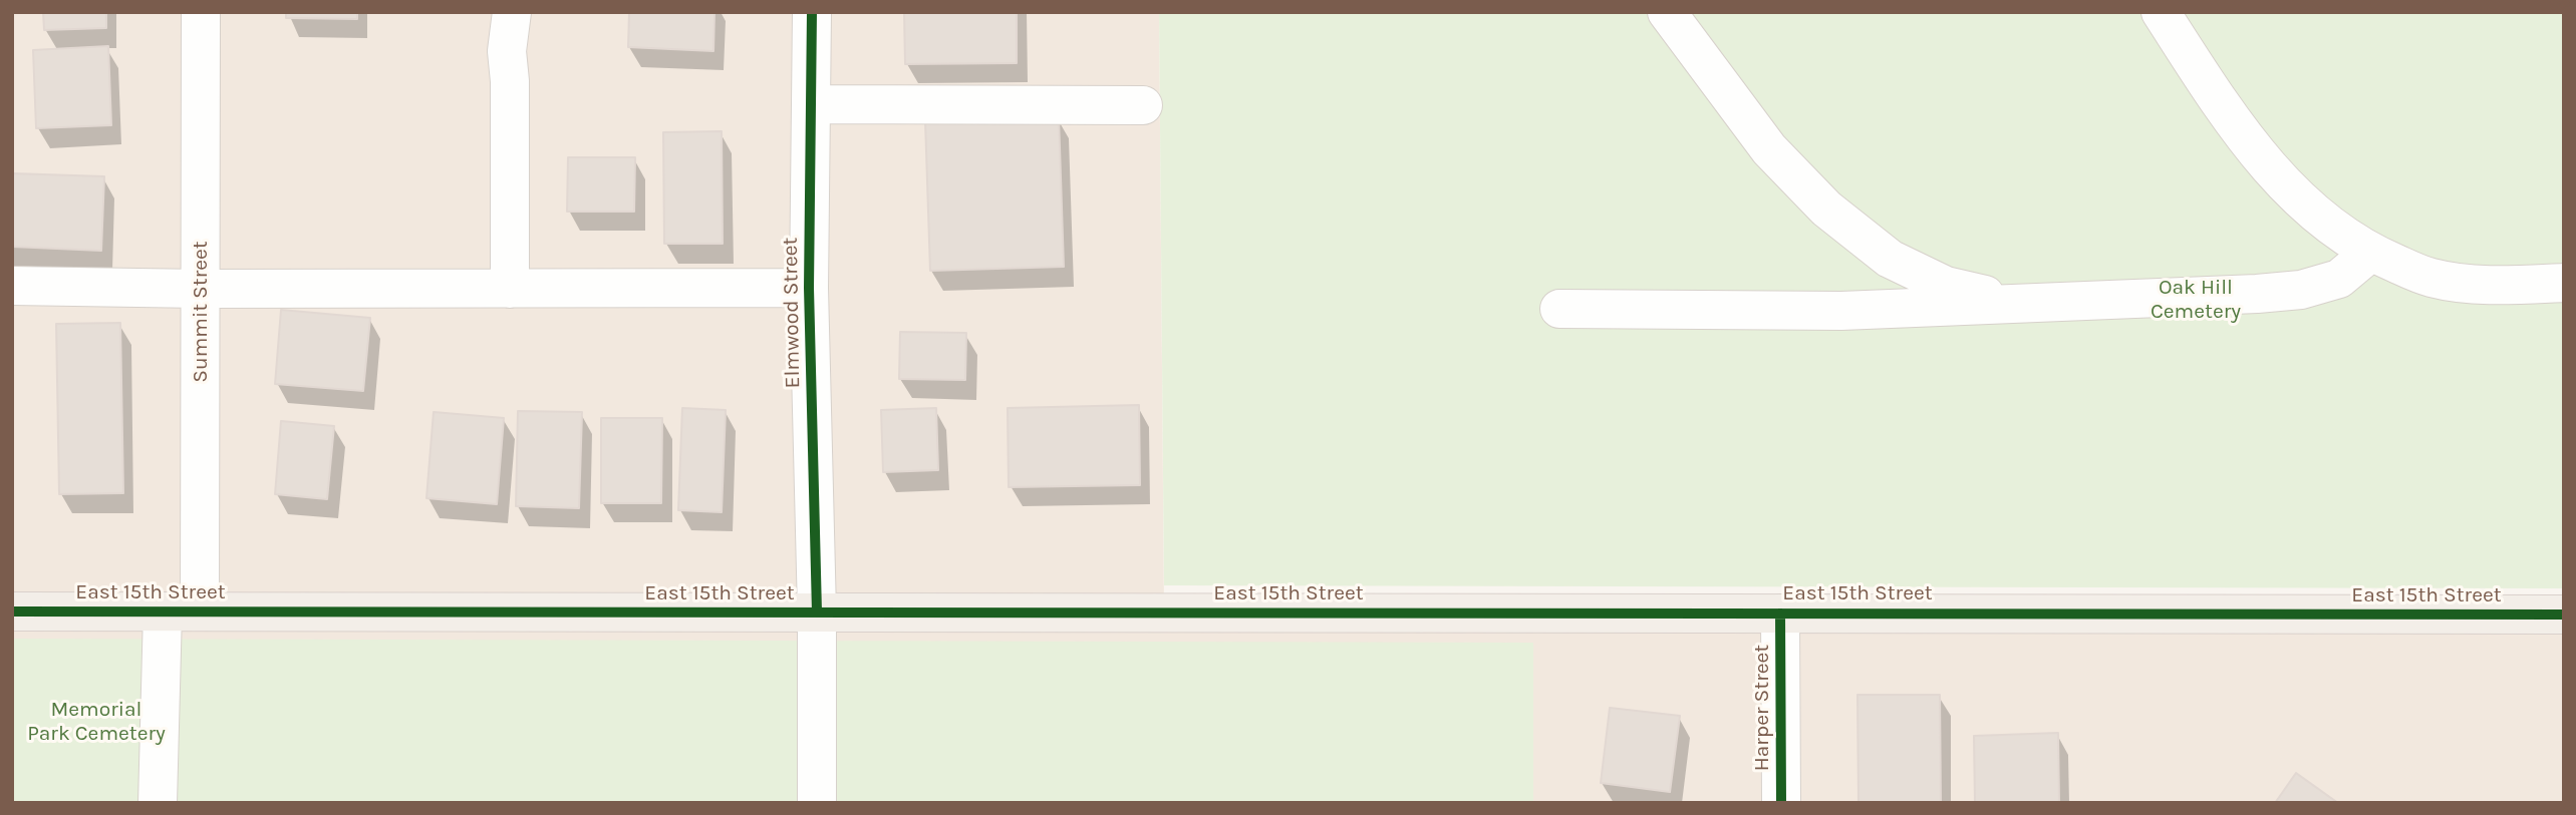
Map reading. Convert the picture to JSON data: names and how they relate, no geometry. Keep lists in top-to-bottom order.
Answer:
{
  "streets": {
    "main road": ["East 15th Street"],
    "street": ["Summit Street", "Elmwood Street", "Harper Street"]
  },
  "crossings": [
    ["Summit Street", "East 15th Street"],
    ["Elmwood Street", "East 15th Street"],
    ["East 15th Street", "Harper Street"]
  ],
  "parks": ["Oak Hill Cemetery", "Memorial Park Cemetery"]
}
